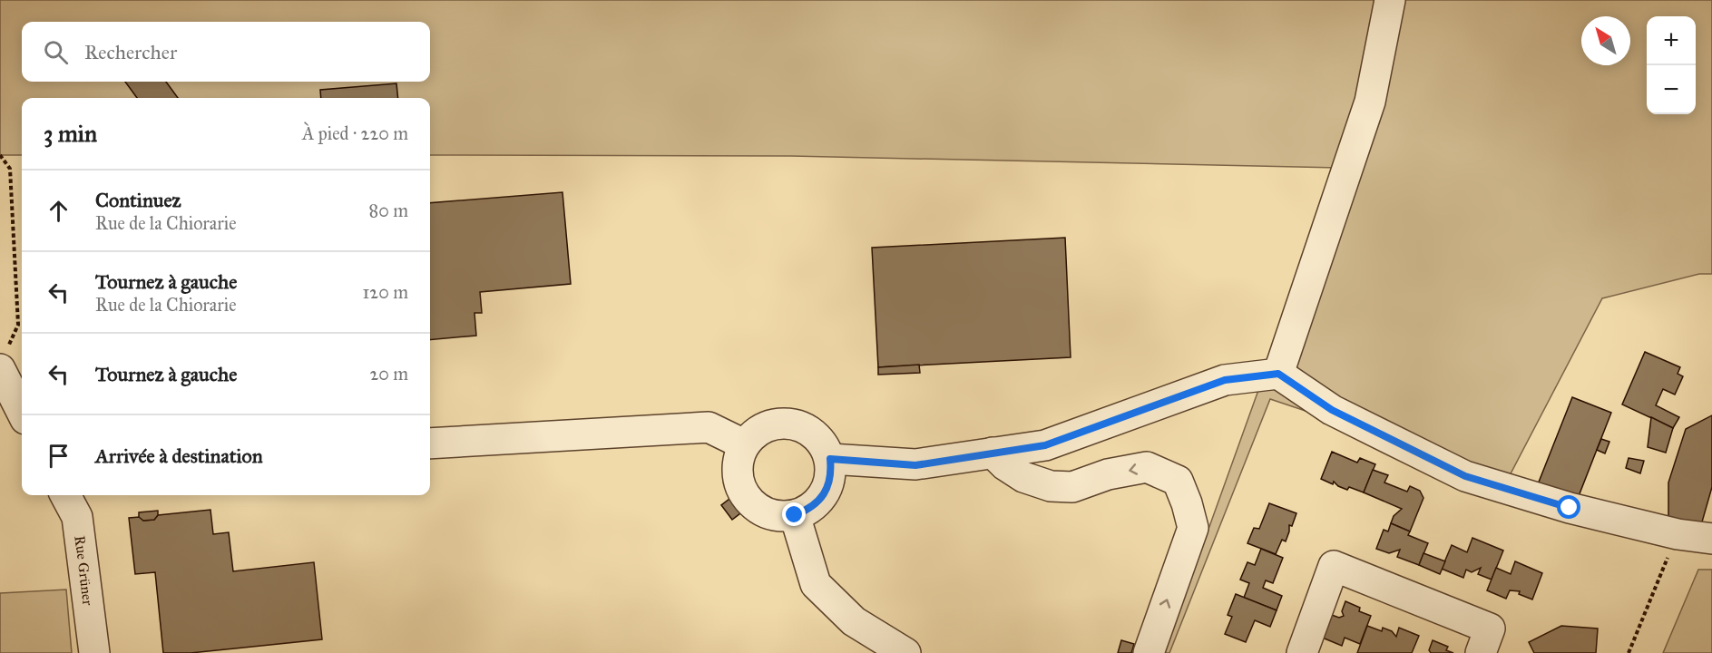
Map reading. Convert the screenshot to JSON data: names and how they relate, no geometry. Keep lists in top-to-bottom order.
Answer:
{
  "streets": {
    "street": ["Rue Grüner"]
  },
  "north": "top left",
  "page": {
    "map_buttons": ["+", "−"],
    "search": "Rechercher",
    "heading": ["3 min", "À pied · 220 m"],
    "list": [
      ["Continuez", "Rue de la Chiorarie", "80 m"],
      ["Tournez à gauche", "Rue de la Chiorarie", "120 m"],
      ["Tournez à gauche", "20 m"],
      "Arrivée à destination"
    ]
  }
}
